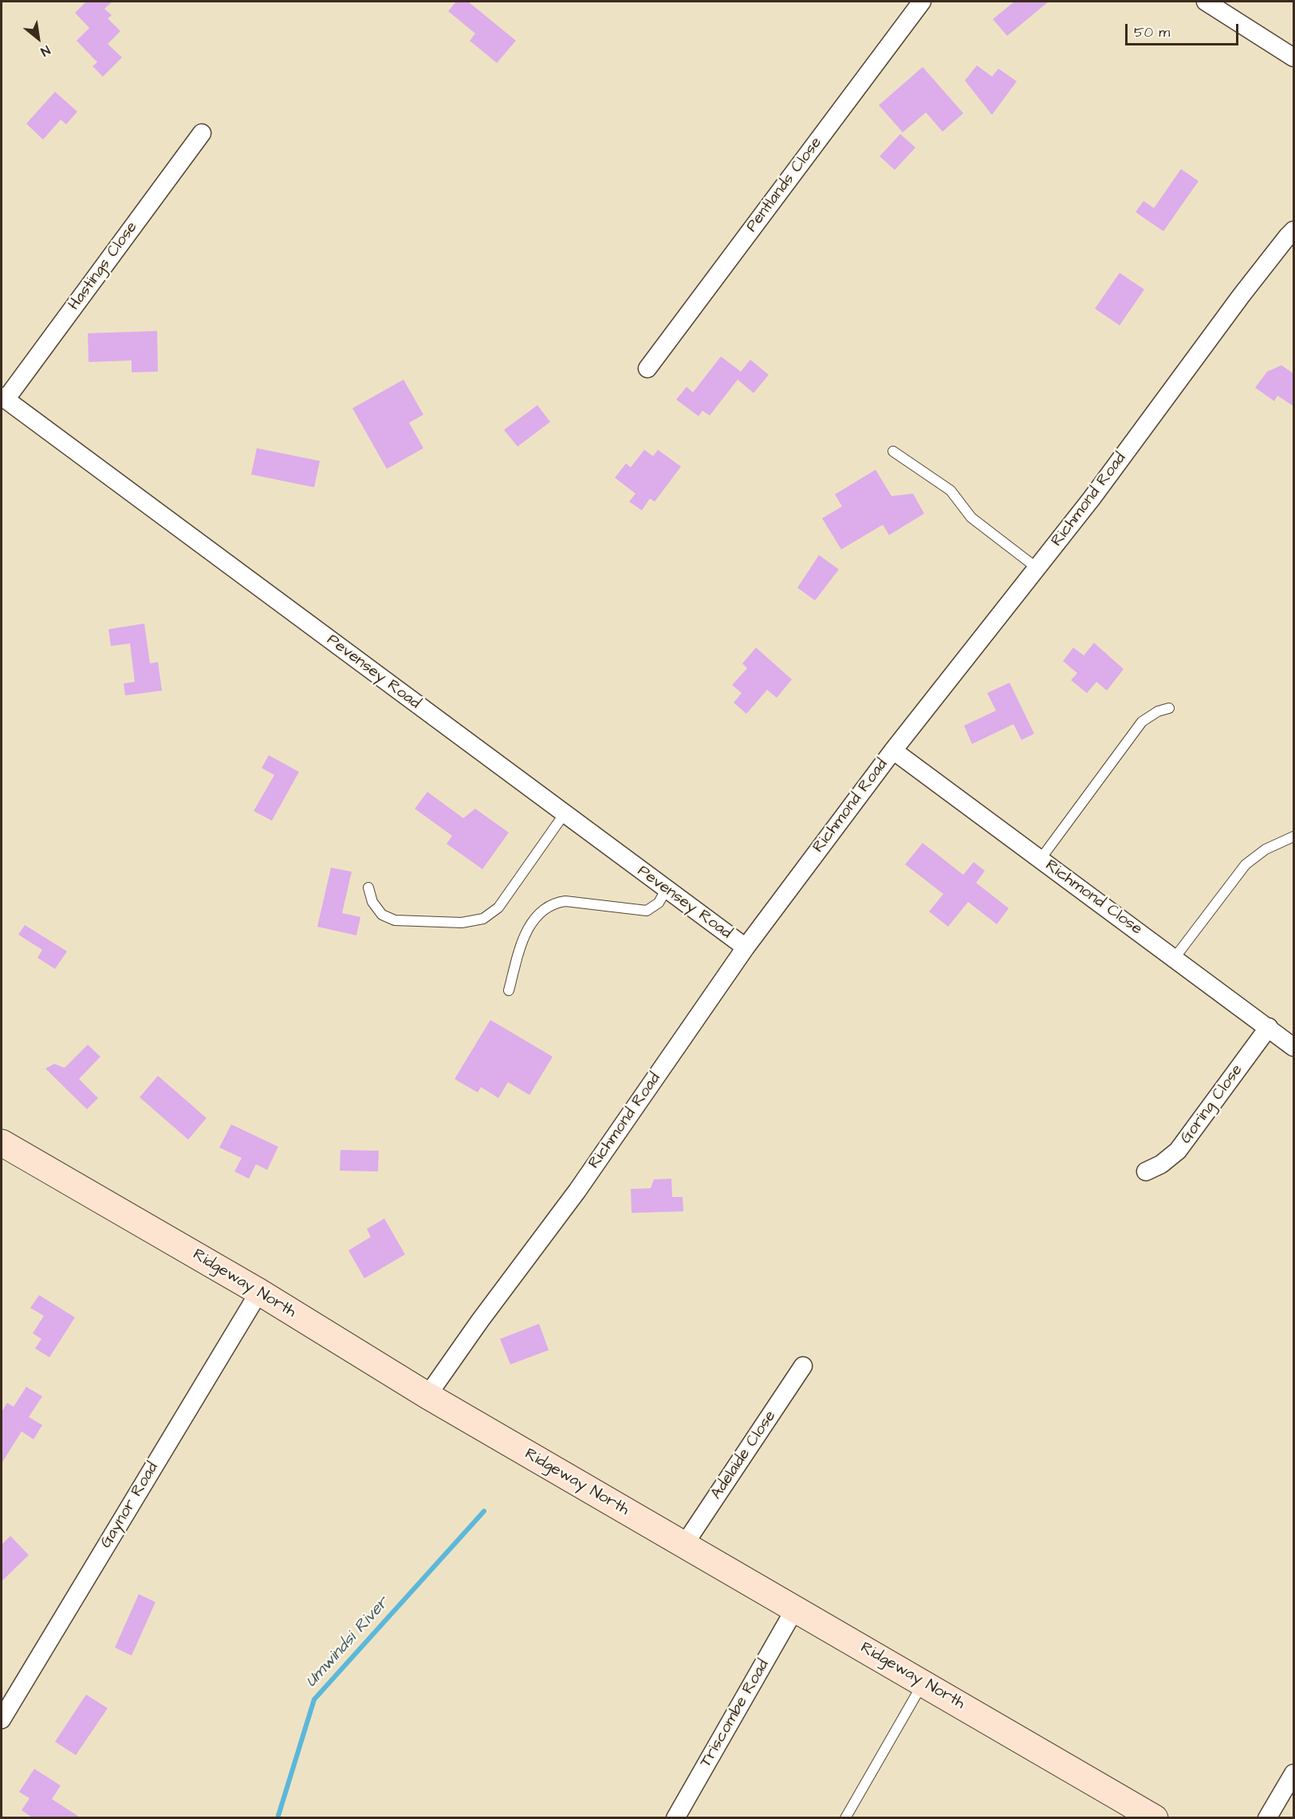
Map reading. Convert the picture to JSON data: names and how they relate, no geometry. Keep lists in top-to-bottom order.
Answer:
{
  "streets": {
    "street": [
      "Pentlands Close",
      "Hastings Close",
      "Richmond Road",
      "Pevensey Road",
      "Richmond Close",
      "Goring Close",
      "Ridgeway North",
      "Adelaide Close",
      "Gaynor Road",
      "Triscombe Road"
    ]
  },
  "crossings": [
    ["Hastings Close", "Pevensey Road"],
    ["Richmond Road", "Pevensey Road"],
    ["Richmond Road", "Richmond Close"],
    ["Richmond Road", "Ridgeway North"],
    ["Richmond Close", "Goring Close"],
    ["Ridgeway North", "Adelaide Close"],
    ["Ridgeway North", "Gaynor Road"],
    ["Ridgeway North", "Triscombe Road"]
  ],
  "water": ["Umwindsi River"],
  "scale_bar": "50 m",
  "north": "bottom right"
}
